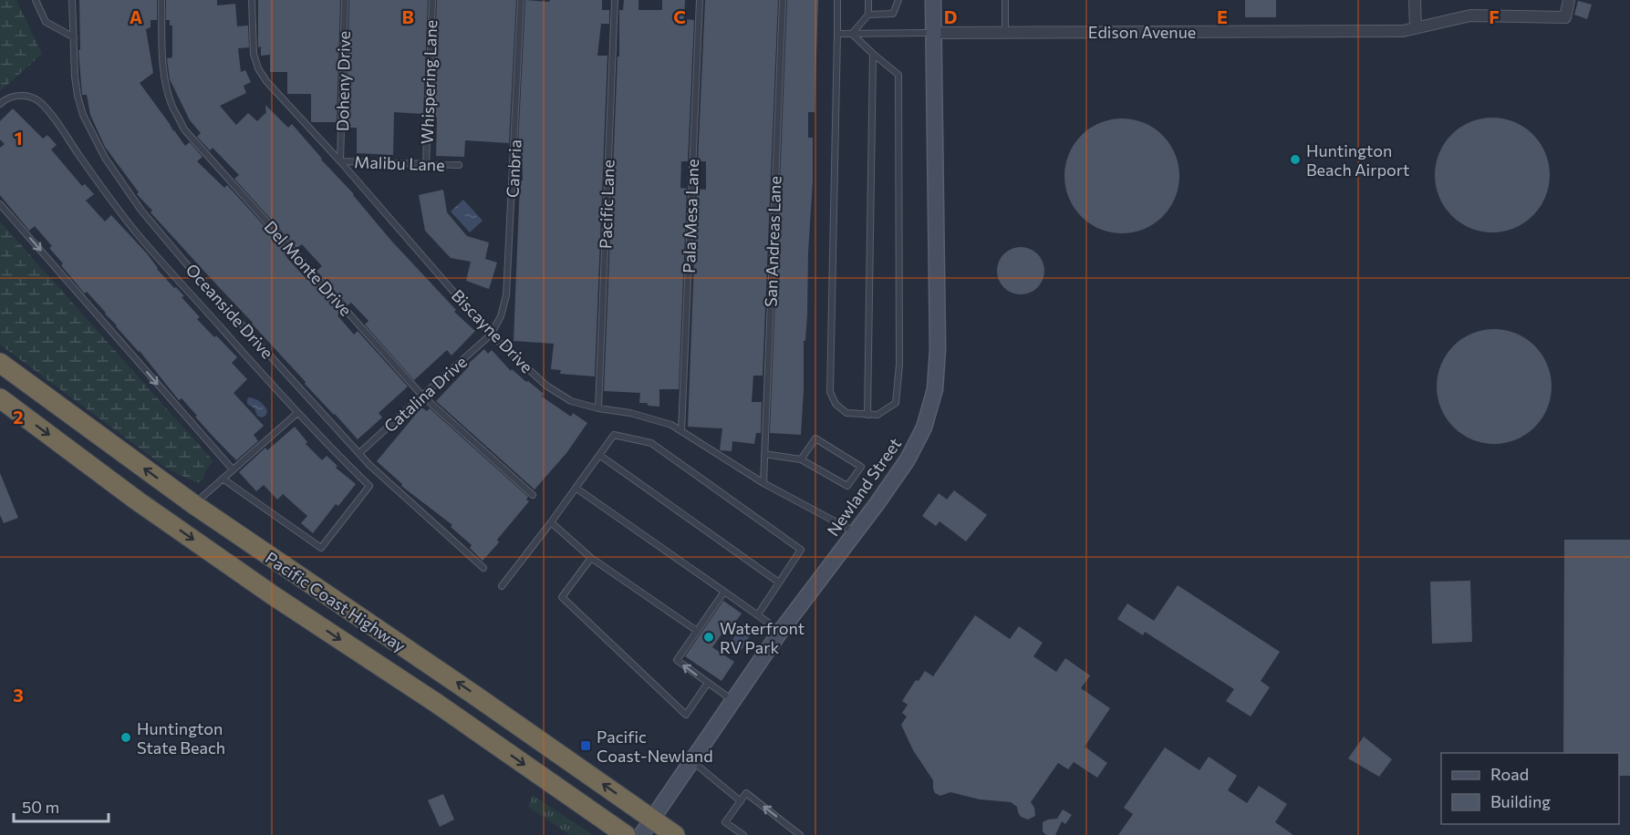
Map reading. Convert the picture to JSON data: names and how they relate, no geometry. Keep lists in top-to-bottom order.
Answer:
{
  "streets": {
    "highway": ["Pacific Coast Highway"],
    "street": ["Edison Avenue", "Newland Street"],
    "lane": [
      "Doheny Drive",
      "Whispering Lane",
      "Malibu Lane",
      "Canbria",
      "Pacific Lane",
      "Pala Mesa Lane",
      "San Andreas Lane",
      "Del Monte Drive",
      "Oceanside Drive",
      "Biscayne Drive",
      "Catalina Drive"
    ]
  },
  "crossings": [
    ["Edison Avenue", "Newland Street"],
    ["Doheny Drive", "Malibu Lane"],
    ["Doheny Drive", "Biscayne Drive"],
    ["Whispering Lane", "Malibu Lane"],
    ["Malibu Lane", "Biscayne Drive"],
    ["Canbria", "Biscayne Drive"],
    ["Canbria", "Catalina Drive"],
    ["Pacific Lane", "Biscayne Drive"],
    ["Pala Mesa Lane", "Biscayne Drive"],
    ["San Andreas Lane", "Biscayne Drive"],
    ["Del Monte Drive", "Catalina Drive"],
    ["Oceanside Drive", "Catalina Drive"],
    ["Biscayne Drive", "Catalina Drive"],
    ["Biscayne Drive", "Newland Street"],
    ["Newland Street", "Pacific Coast Highway"]
  ],
  "places": {
    "other": ["Huntington Beach Airport", "Waterfront RV Park", "Huntington State Beach"],
    "transit": ["Pacific Coast-Newland"]
  },
  "legend": ["Road", "Building"],
  "scale_bar": "50 m",
  "grid": {
    "columns": [
      "A",
      "B",
      "C",
      "D",
      "E",
      "F"
    ],
    "rows": ["1", "2", "3"]
  }
}
